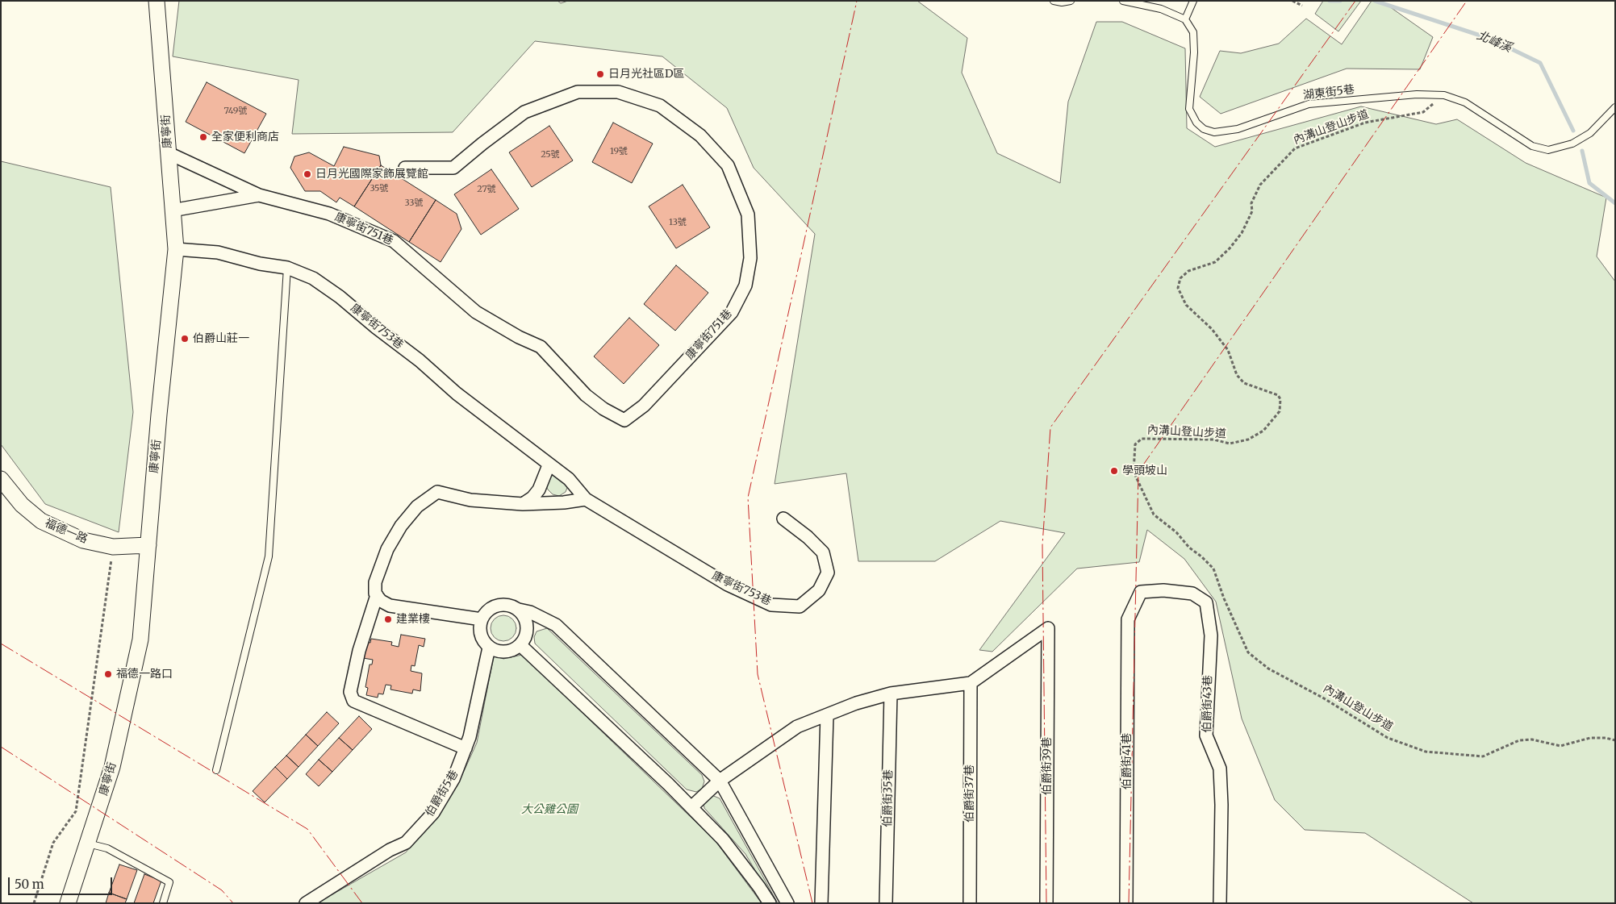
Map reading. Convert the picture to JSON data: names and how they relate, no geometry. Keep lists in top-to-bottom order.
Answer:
{
  "streets": {
    "street": [
      "康寧街",
      "康寧街751巷",
      "康寧街753巷",
      "福德一路",
      "伯爵街43巷",
      "伯爵街41巷",
      "伯爵街39巷",
      "伯爵街5巷",
      "伯爵街37巷",
      "伯爵街35巷"
    ],
    "lane": ["湖東街5巷"],
    "path": ["內溝山登山步道"]
  },
  "crossings": [
    ["湖東街5巷", "內溝山登山步道"],
    ["康寧街", "康寧街751巷"],
    ["康寧街", "康寧街753巷"],
    ["康寧街", "福德一路"],
    ["伯爵街43巷", "伯爵街41巷"],
    ["伯爵街39巷", "伯爵街37巷"]
  ],
  "water": ["北峰溪"],
  "parks": ["大公雞公園"],
  "places": [
    "日月光社區D區",
    "全家便利商店",
    "日月光國際家飾展覽館",
    "伯爵山莊一",
    "學頭坡山",
    "建業樓",
    "福德一路口"
  ],
  "house_numbers": [
    "749號",
    "19號",
    "25號",
    "35號",
    "27號",
    "33號",
    "13號"
  ],
  "scale_bar": "50 m"
}
